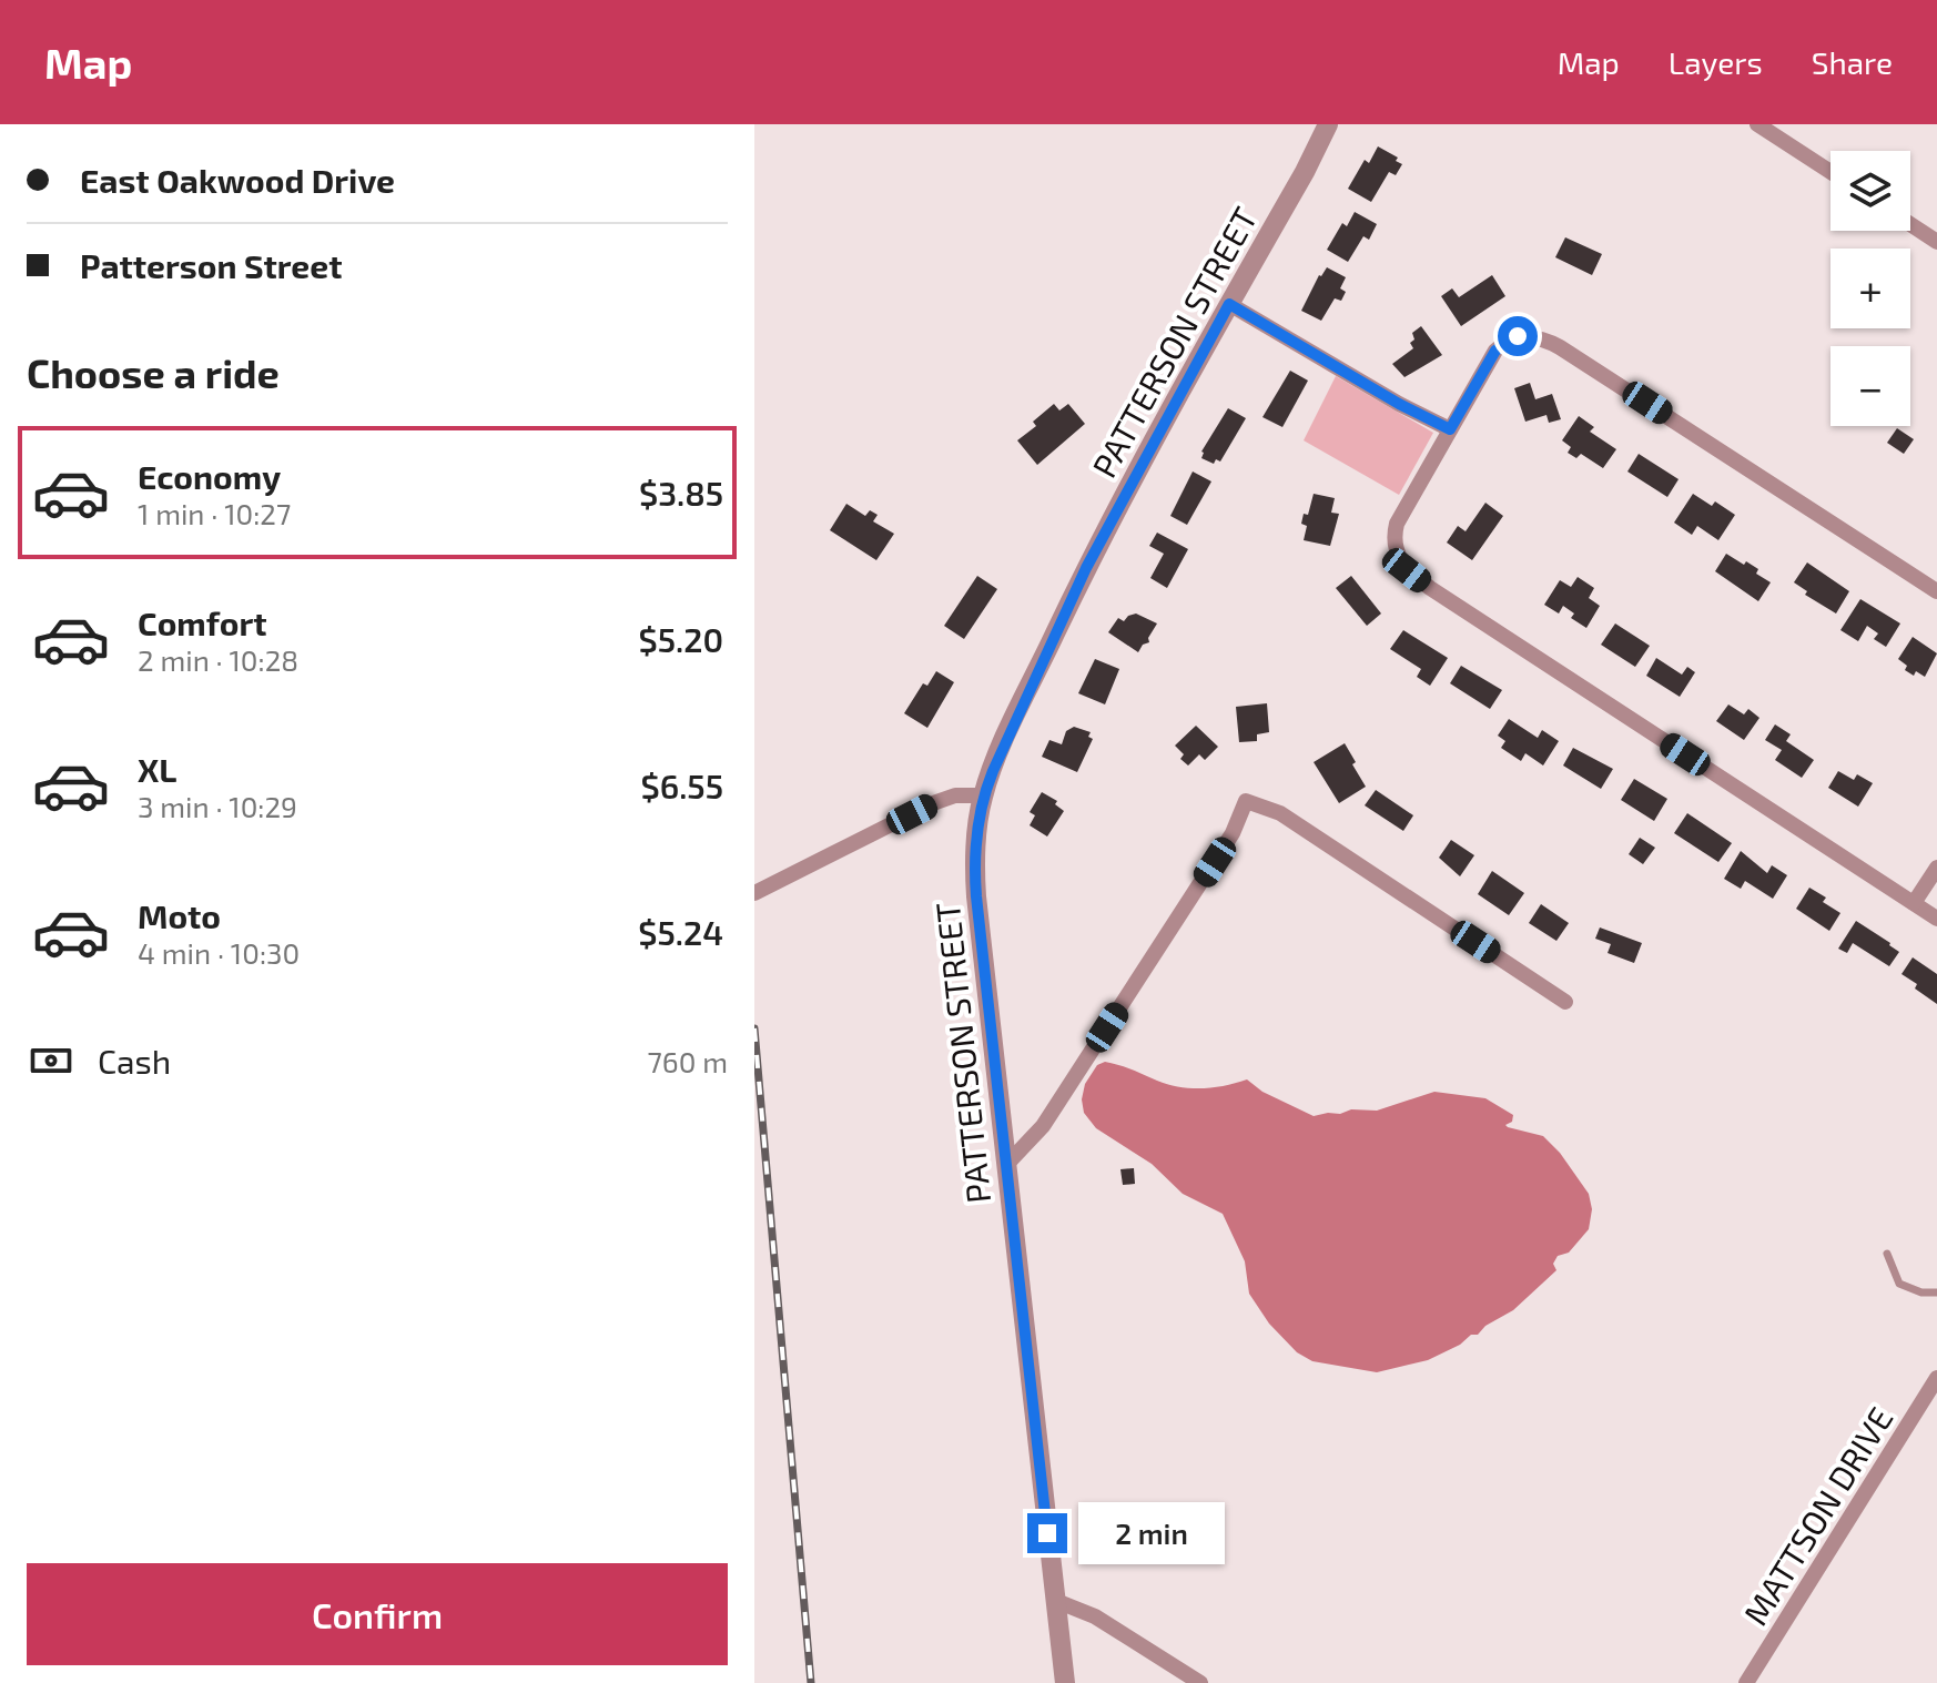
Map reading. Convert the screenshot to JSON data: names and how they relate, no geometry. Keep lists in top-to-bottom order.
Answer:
{
  "streets": {
    "street": ["PATTERSON STREET", "MATTSON DRIVE"]
  },
  "page": {
    "header": "Map",
    "nav": ["Map", "Layers", "Share"],
    "banner": ["East Oakwood Drive", "Patterson Street"],
    "map_buttons": ["+", "−"],
    "heading": "Choose a ride",
    "list": [
      {
        "name": "Economy",
        "note": "1 min · 10:27",
        "value": "$3.85"
      },
      {
        "name": "Comfort",
        "note": "2 min · 10:28",
        "value": "$5.20"
      },
      {
        "name": "XL",
        "note": "3 min · 10:29",
        "value": "$6.55"
      },
      {
        "name": "Moto",
        "note": "4 min · 10:30",
        "value": "$5.24"
      }
    ],
    "pay": ["Cash", "760 m"],
    "bubble": "2 min",
    "buttons": "Confirm"
  }
}
